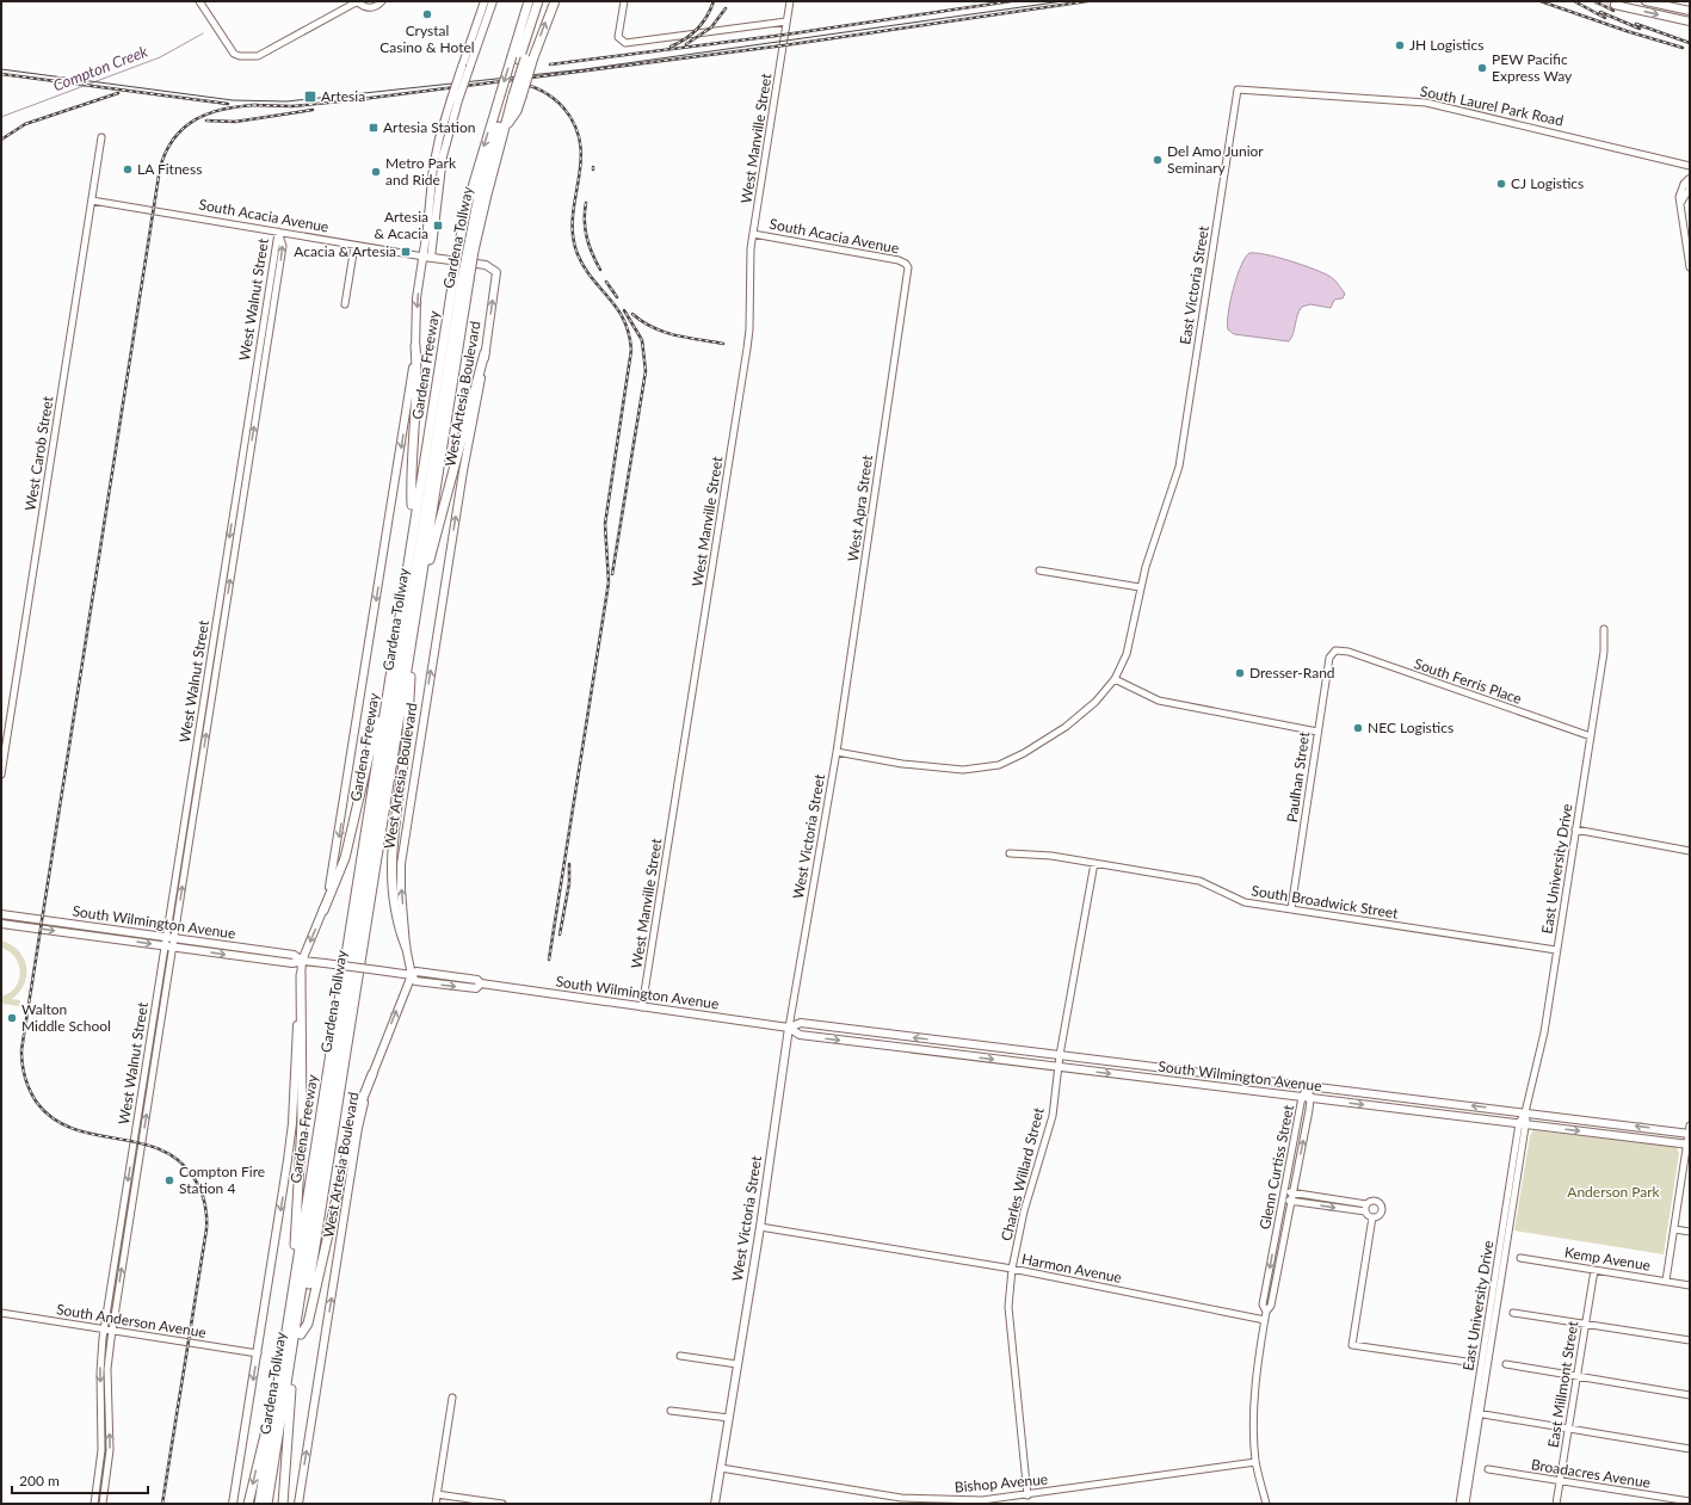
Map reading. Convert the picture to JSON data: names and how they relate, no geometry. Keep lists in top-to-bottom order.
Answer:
{
  "streets": {
    "highway": ["Gardena Tollway", "Gardena Freeway"],
    "main road": ["West Artesia Boulevard", "West Victoria Street", "South Wilmington Avenue"],
    "street": [
      "South Laurel Park Road",
      "West Manville Street",
      "South Acacia Avenue",
      "East Victoria Street",
      "West Walnut Street",
      "West Carob Street",
      "West Apra Street",
      "South Ferris Place",
      "Paulhan Street",
      "East University Drive",
      "South Broadwick Street",
      "Glenn Curtiss Street",
      "Charles Willard Street",
      "Kemp Avenue",
      "Harmon Avenue",
      "South Anderson Avenue",
      "East Millmont Street",
      "Broadacres Avenue",
      "Bishop Avenue"
    ]
  },
  "crossings": [
    ["South Laurel Park Road", "East Victoria Street"],
    ["West Manville Street", "South Acacia Avenue"],
    ["West Manville Street", "South Wilmington Avenue"],
    ["South Acacia Avenue", "West Walnut Street"],
    ["South Acacia Avenue", "West Artesia Boulevard"],
    ["South Acacia Avenue", "West Carob Street"],
    ["South Acacia Avenue", "West Apra Street"],
    ["Gardena Tollway", "Gardena Freeway"],
    ["West Walnut Street", "South Wilmington Avenue"],
    ["West Walnut Street", "South Anderson Avenue"],
    ["West Artesia Boulevard", "South Wilmington Avenue"],
    ["West Apra Street", "West Victoria Street"],
    ["South Ferris Place", "Paulhan Street"],
    ["South Ferris Place", "East University Drive"],
    ["Paulhan Street", "South Broadwick Street"],
    ["West Victoria Street", "South Wilmington Avenue"],
    ["West Victoria Street", "Harmon Avenue"],
    ["East University Drive", "South Broadwick Street"],
    ["East University Drive", "South Wilmington Avenue"],
    ["South Broadwick Street", "Charles Willard Street"],
    ["South Wilmington Avenue", "Glenn Curtiss Street"],
    ["South Wilmington Avenue", "Charles Willard Street"],
    ["Glenn Curtiss Street", "Harmon Avenue"],
    ["Glenn Curtiss Street", "Bishop Avenue"],
    ["Charles Willard Street", "Harmon Avenue"],
    ["Charles Willard Street", "Bishop Avenue"],
    ["Kemp Avenue", "East Millmont Street"],
    ["East Millmont Street", "Broadacres Avenue"]
  ],
  "one_way": ["West Artesia Boulevard"],
  "water": ["Compton Creek"],
  "parks": ["Anderson Park"],
  "places": {
    "other": [
      "Crystal Casino & Hotel",
      "JH Logistics",
      "PEW Pacific Express Way",
      "Del Amo Junior Seminary",
      "LA Fitness",
      "Metro Park and Ride",
      "CJ Logistics",
      "Dresser-Rand",
      "NEC Logistics",
      "Walton Middle School",
      "Compton Fire Station 4"
    ],
    "transit": [
      "Artesia",
      "Artesia Station",
      "Artesia & Acacia",
      "Acacia & Artesia"
    ]
  },
  "scale_bar": "200 m"
}
